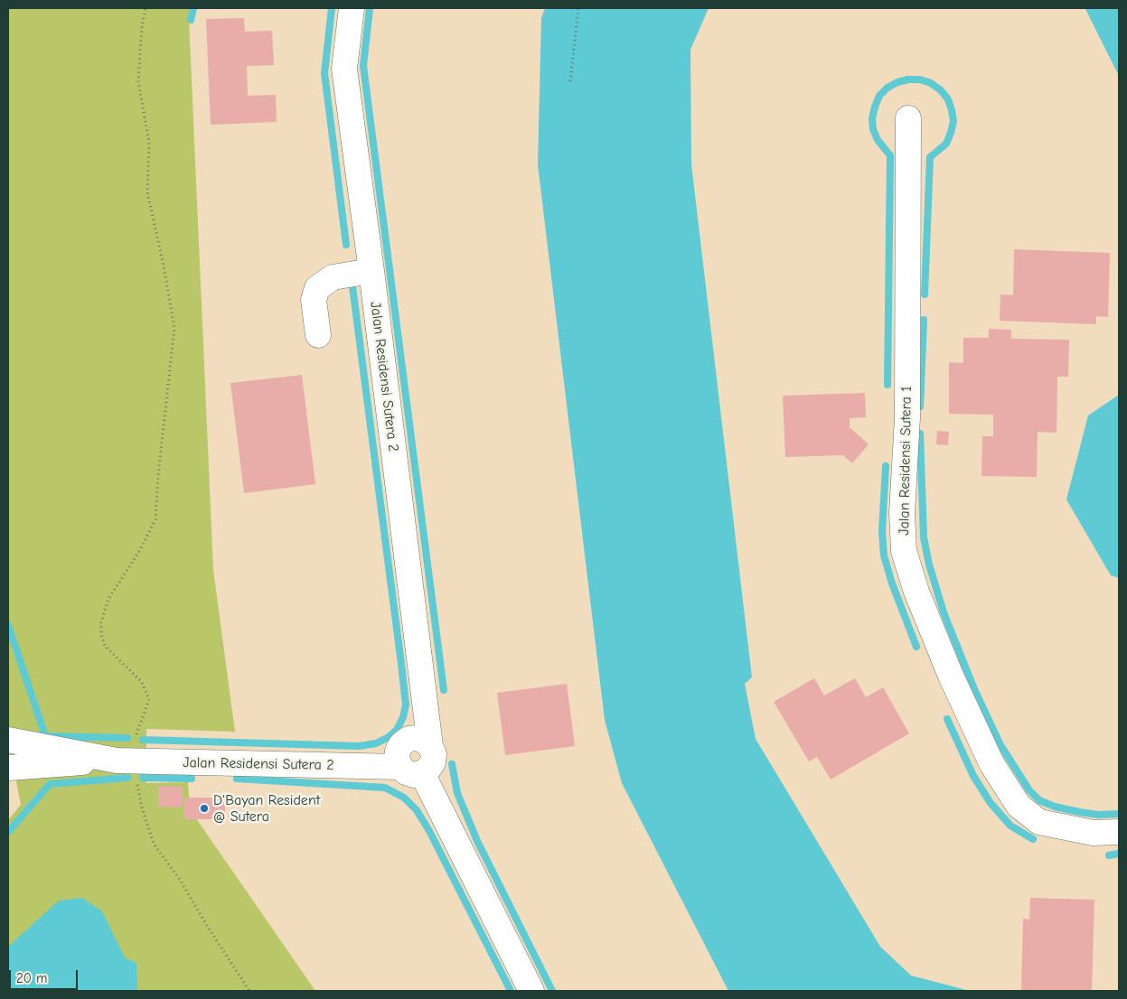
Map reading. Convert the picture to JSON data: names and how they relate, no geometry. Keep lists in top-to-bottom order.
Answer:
{
  "streets": {
    "street": ["Jalan Residensi Sutera 2", "Jalan Residensi Sutera 1"]
  },
  "places": ["D'Bayan Resident @ Sutera"],
  "scale_bar": "20 m"
}
